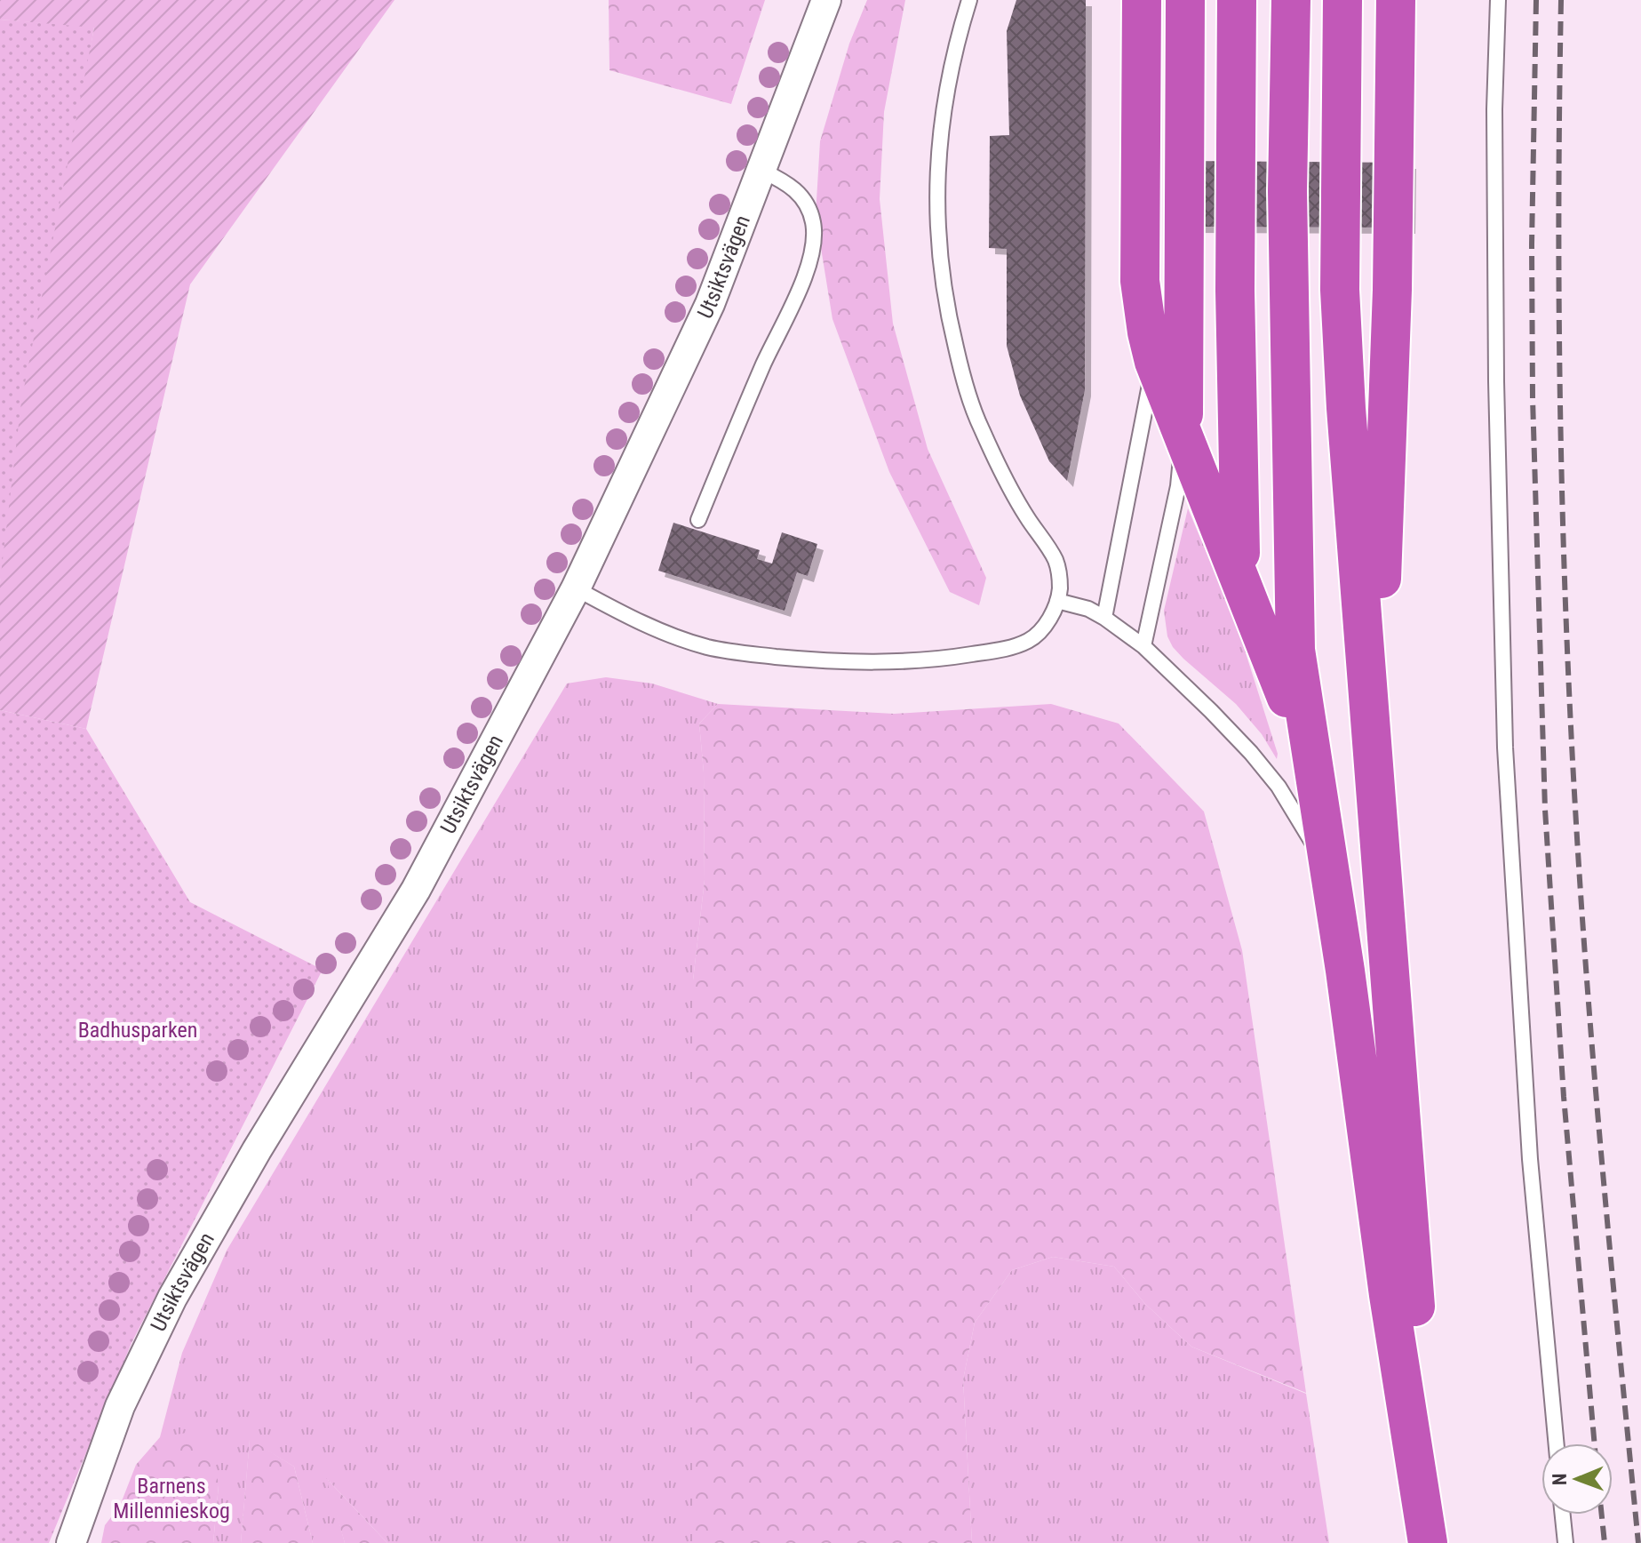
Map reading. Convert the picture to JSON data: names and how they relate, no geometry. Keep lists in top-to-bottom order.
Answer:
{
  "streets": {
    "street": ["Utsiktsvägen"]
  },
  "parks": ["Badhusparken", "Barnens Millennieskog"],
  "north": "left"
}
